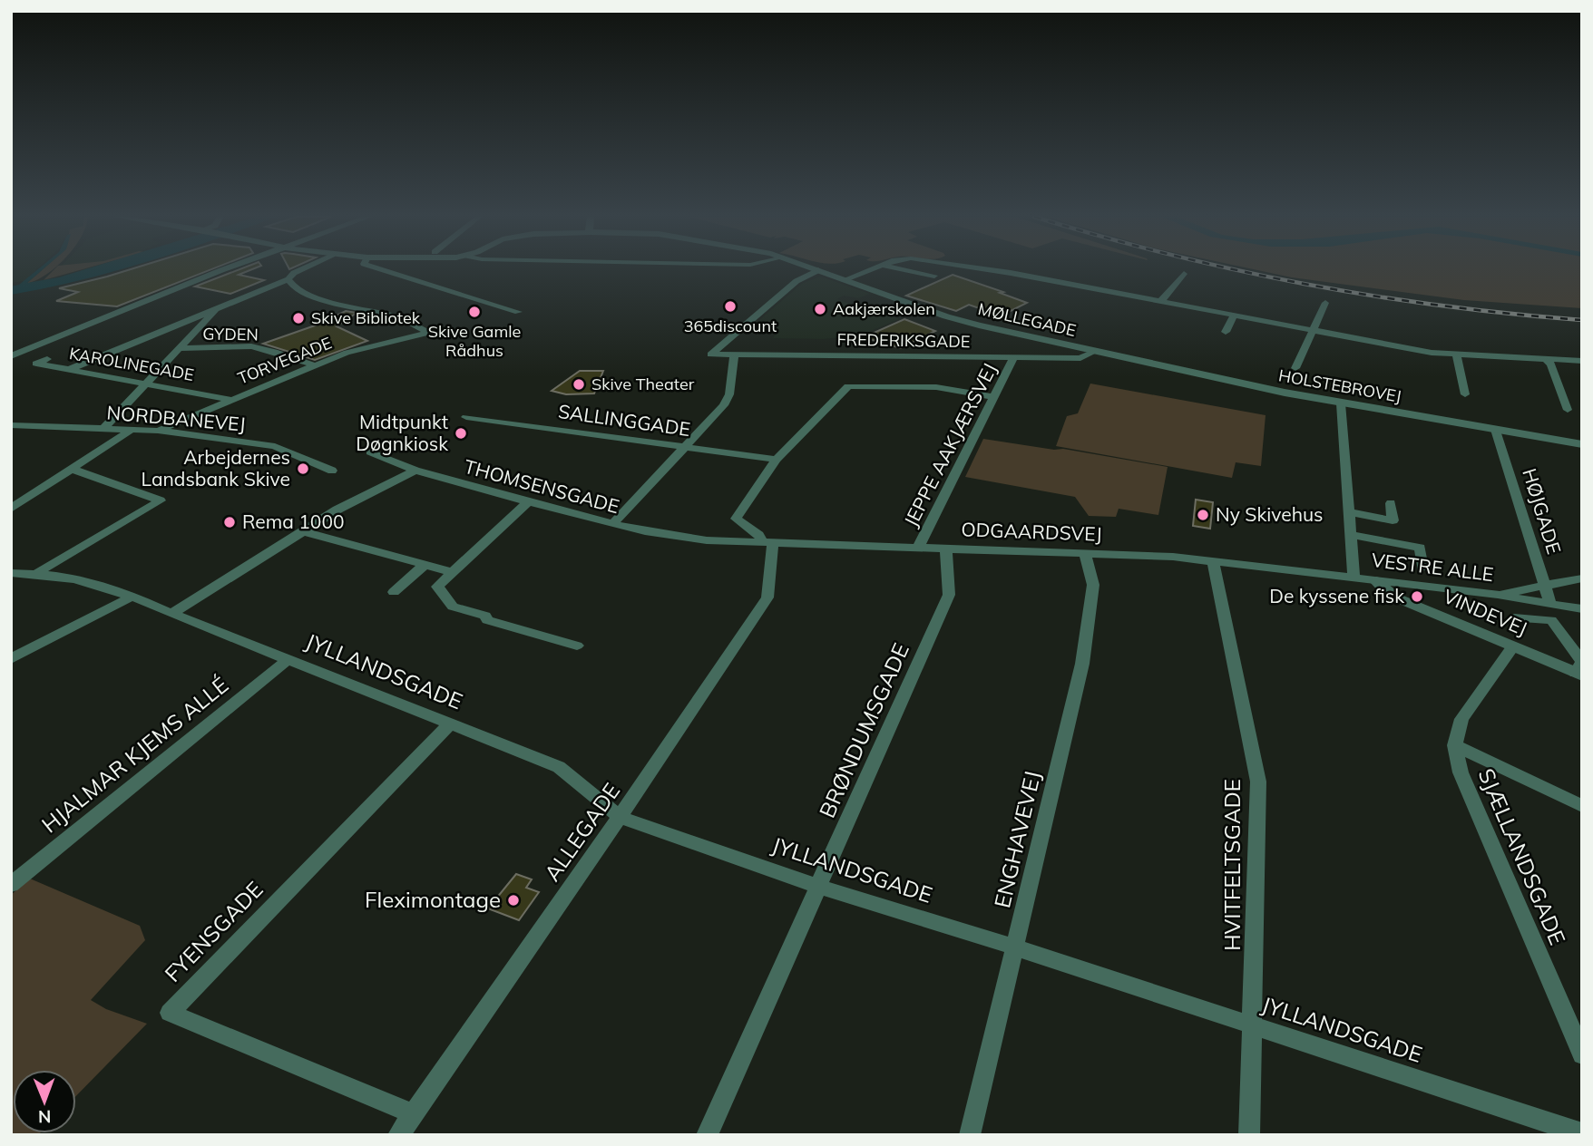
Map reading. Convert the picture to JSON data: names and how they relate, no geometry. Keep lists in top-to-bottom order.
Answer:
{
  "streets": {
    "street": [
      "MØLLEGADE",
      "GYDEN",
      "FREDERIKSGADE",
      "TORVEGADE",
      "KAROLINEGADE",
      "HOLSTEBROVEJ",
      "NORDBANEVEJ",
      "SALLINGGADE",
      "JEPPE AAKJÆRSVEJ",
      "THOMSENSGADE",
      "HØJGADE",
      "ODGAARDSVEJ",
      "VESTRE ALLE",
      "VINDEVEJ",
      "JYLLANDSGADE",
      "BRØNDUMSGADE",
      "HJALMAR KJEMS ALLÉ",
      "ALLEGADE",
      "ENGHAVEVEJ",
      "SJÆLLANDSGADE",
      "HVITFELTSGADE",
      "FYENSGADE"
    ]
  },
  "crossings": [
    ["MØLLEGADE", "FREDERIKSGADE"],
    ["MØLLEGADE", "HOLSTEBROVEJ"],
    ["GYDEN", "TORVEGADE"],
    ["FREDERIKSGADE", "HOLSTEBROVEJ"],
    ["FREDERIKSGADE", "JEPPE AAKJÆRSVEJ"],
    ["TORVEGADE", "KAROLINEGADE"],
    ["TORVEGADE", "NORDBANEVEJ"],
    ["HOLSTEBROVEJ", "HØJGADE"],
    ["JEPPE AAKJÆRSVEJ", "ODGAARDSVEJ"],
    ["THOMSENSGADE", "ODGAARDSVEJ"],
    ["HØJGADE", "VESTRE ALLE"],
    ["ODGAARDSVEJ", "VESTRE ALLE"],
    ["ODGAARDSVEJ", "BRØNDUMSGADE"],
    ["ODGAARDSVEJ", "ALLEGADE"],
    ["ODGAARDSVEJ", "ENGHAVEVEJ"],
    ["ODGAARDSVEJ", "HVITFELTSGADE"],
    ["VESTRE ALLE", "VINDEVEJ"],
    ["VINDEVEJ", "SJÆLLANDSGADE"],
    ["JYLLANDSGADE", "BRØNDUMSGADE"],
    ["JYLLANDSGADE", "HJALMAR KJEMS ALLÉ"],
    ["JYLLANDSGADE", "ALLEGADE"],
    ["JYLLANDSGADE", "ENGHAVEVEJ"],
    ["JYLLANDSGADE", "HVITFELTSGADE"],
    ["JYLLANDSGADE", "FYENSGADE"],
    ["ALLEGADE", "FYENSGADE"]
  ],
  "places": [
    "365discount",
    "Aakjærskolen",
    "Skive Gamle Rådhus",
    "Skive Bibliotek",
    "Skive Theater",
    "Midtpunkt Døgnkiosk",
    "Arbejdernes Landsbank Skive",
    "Ny Skivehus",
    "Rema 1000",
    "De kyssene fisk",
    "Fleximontage"
  ],
  "north": "bottom"
}
